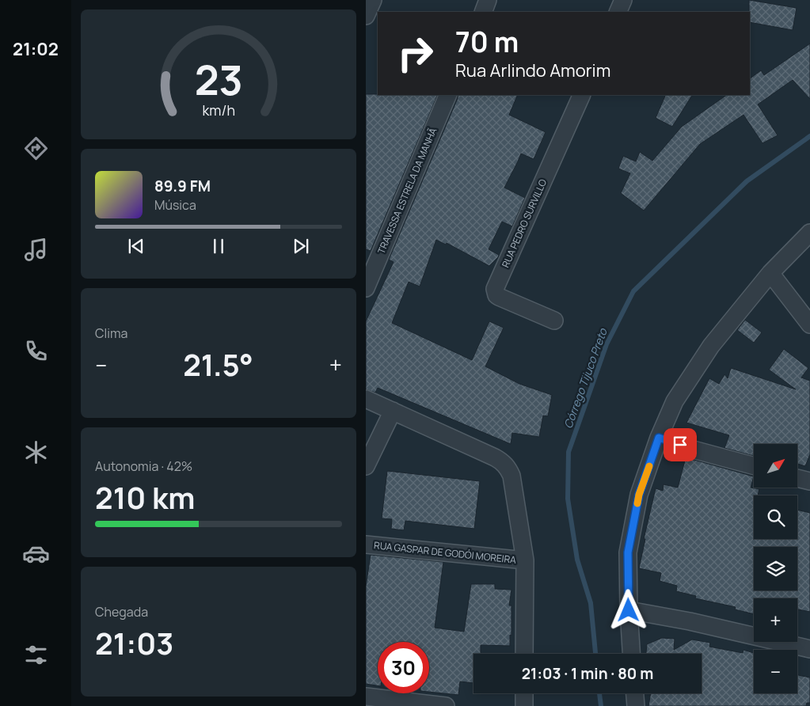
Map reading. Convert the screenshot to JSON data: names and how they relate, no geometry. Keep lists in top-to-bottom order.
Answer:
{
  "streets": {
    "street": ["TRAVESSA ESTRELA DA MANHÃ", "RUA PEDRO SURVILLO", "RUA GASPAR DE GODÓI MOREIRA"]
  },
  "water": ["Córrego Tijuco Preto"],
  "north": "top right",
  "page": {
    "tabs": "21:02",
    "turn": ["70 m", "Rua Arlindo Amorim"],
    "song": ["89.9 FM", "Música"],
    "tile": [
      "Clima",
      ["Autonomia · 42%", "210 km"],
      ["Chegada", "21:03"]
    ],
    "heat": ["−", "21.5°", "+"],
    "map_buttons": ["+", "−"],
    "limit": "30",
    "trip": "21:03 · 1 min · 80 m",
    "gauge": ["23", "km/h"]
  }
}
